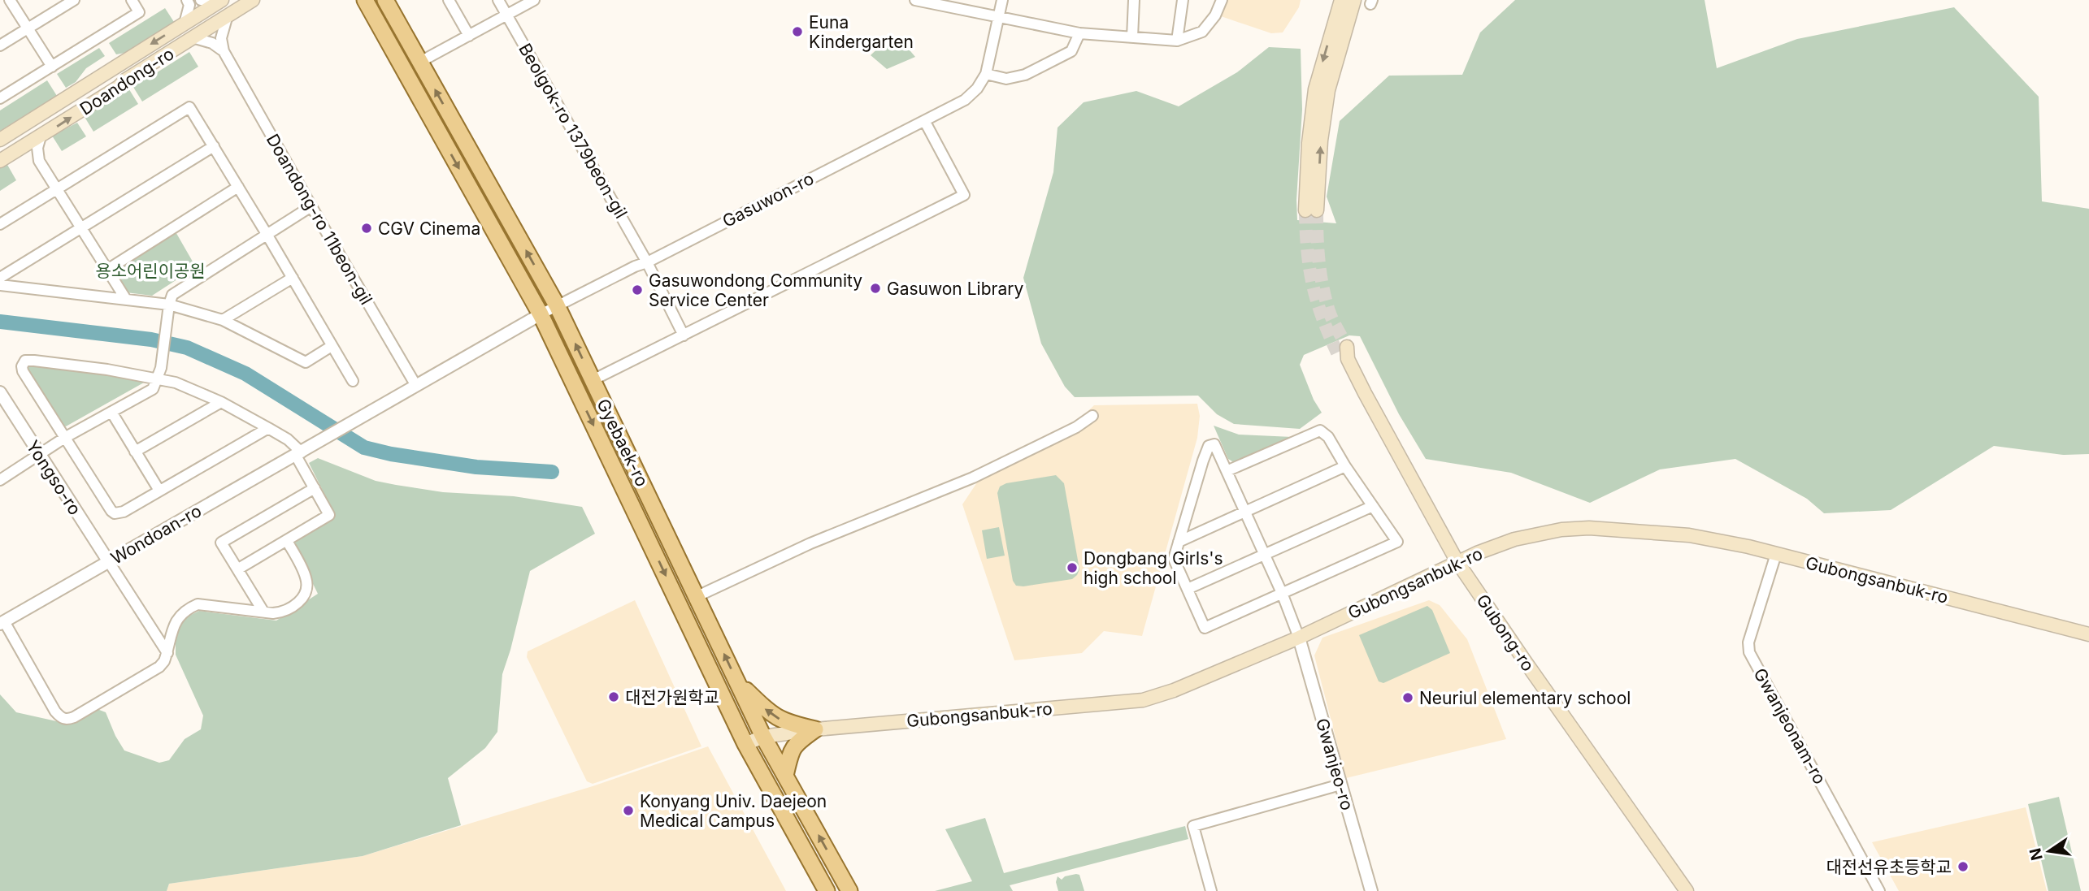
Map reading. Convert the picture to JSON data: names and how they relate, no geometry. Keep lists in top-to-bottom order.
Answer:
{
  "streets": {
    "main road": [
      "Doandong-ro",
      "Gyebaek-ro",
      "Gubongsanbuk-ro",
      "Gubong-ro"
    ],
    "street": [
      "Beolgok-ro 1379beon-gil",
      "Gasuwon-ro",
      "Doandong-ro 11beon-gil",
      "Yongso-ro",
      "Wondoan-ro",
      "Gwanjeonam-ro",
      "Gwanjeo-ro"
    ]
  },
  "crossings": [
    ["Beolgok-ro 1379beon-gil", "Gasuwon-ro"],
    ["Gasuwon-ro", "Gyebaek-ro"],
    ["Doandong-ro 11beon-gil", "Wondoan-ro"],
    ["Gyebaek-ro", "Gubongsanbuk-ro"],
    ["Yongso-ro", "Wondoan-ro"],
    ["Gubongsanbuk-ro", "Gubong-ro"],
    ["Gubongsanbuk-ro", "Gwanjeonam-ro"],
    ["Gubongsanbuk-ro", "Gwanjeo-ro"]
  ],
  "parks": ["용소어린이공원"],
  "places": [
    "Euna Kindergarten",
    "CGV Cinema",
    "Gasuwon Library",
    "Gasuwondong Community Service Center",
    "Dongbang Girls's high school",
    "대전가원학교",
    "Neuriul elementary school",
    "Konyang Univ. Daejeon Medical Campus",
    "대전선유초등학교"
  ],
  "north": "left"
}
